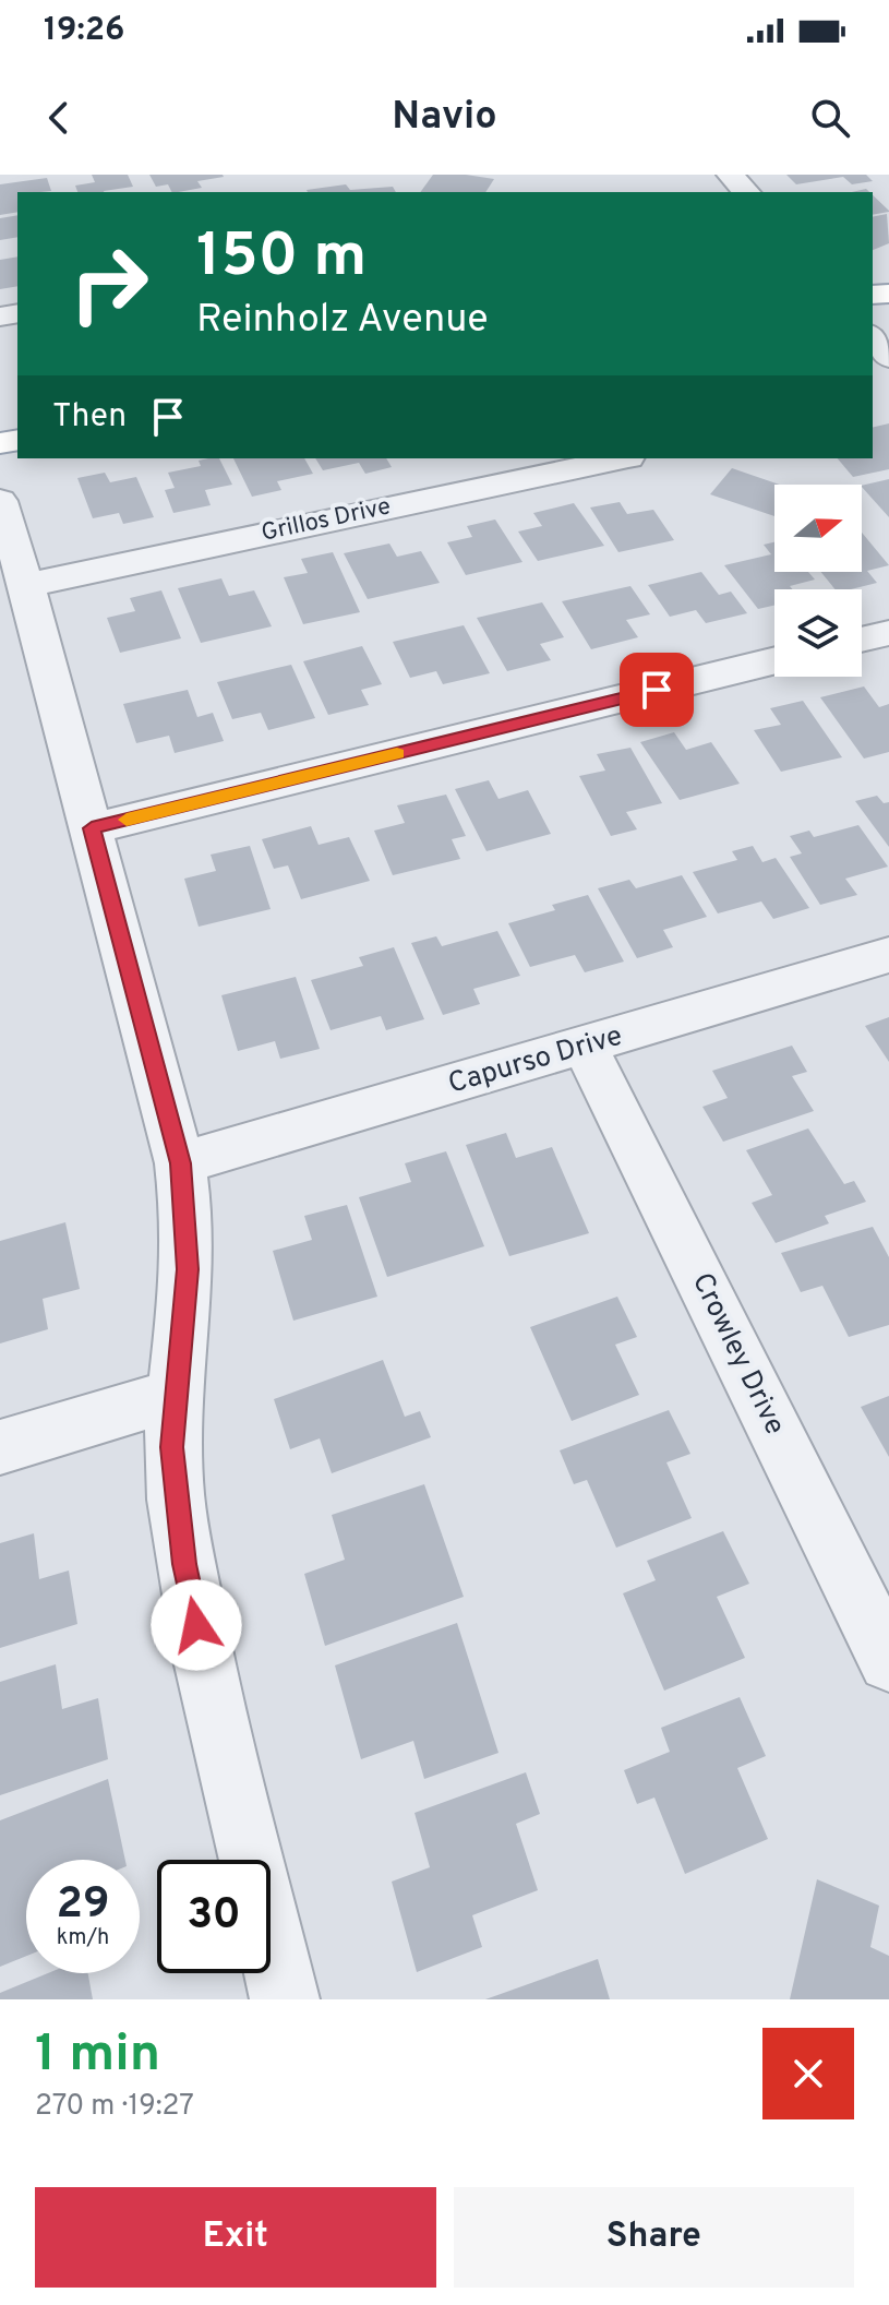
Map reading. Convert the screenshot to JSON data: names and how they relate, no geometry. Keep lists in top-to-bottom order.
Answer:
{
  "streets": {
    "street": ["Grillos Drive", "Capurso Drive", "Crowley Drive"]
  },
  "crossings": [
    ["Capurso Drive", "Crowley Drive"]
  ],
  "north": "right",
  "page": {
    "status": "19:26",
    "header": "Navio",
    "turn": ["150 m", "Reinholz Avenue"],
    "then": "Then",
    "speed": "29 km/h",
    "limit": "30",
    "heading": ["1 min", "270 m · 19:27"],
    "buttons": ["Exit", "Share"]
  }
}
